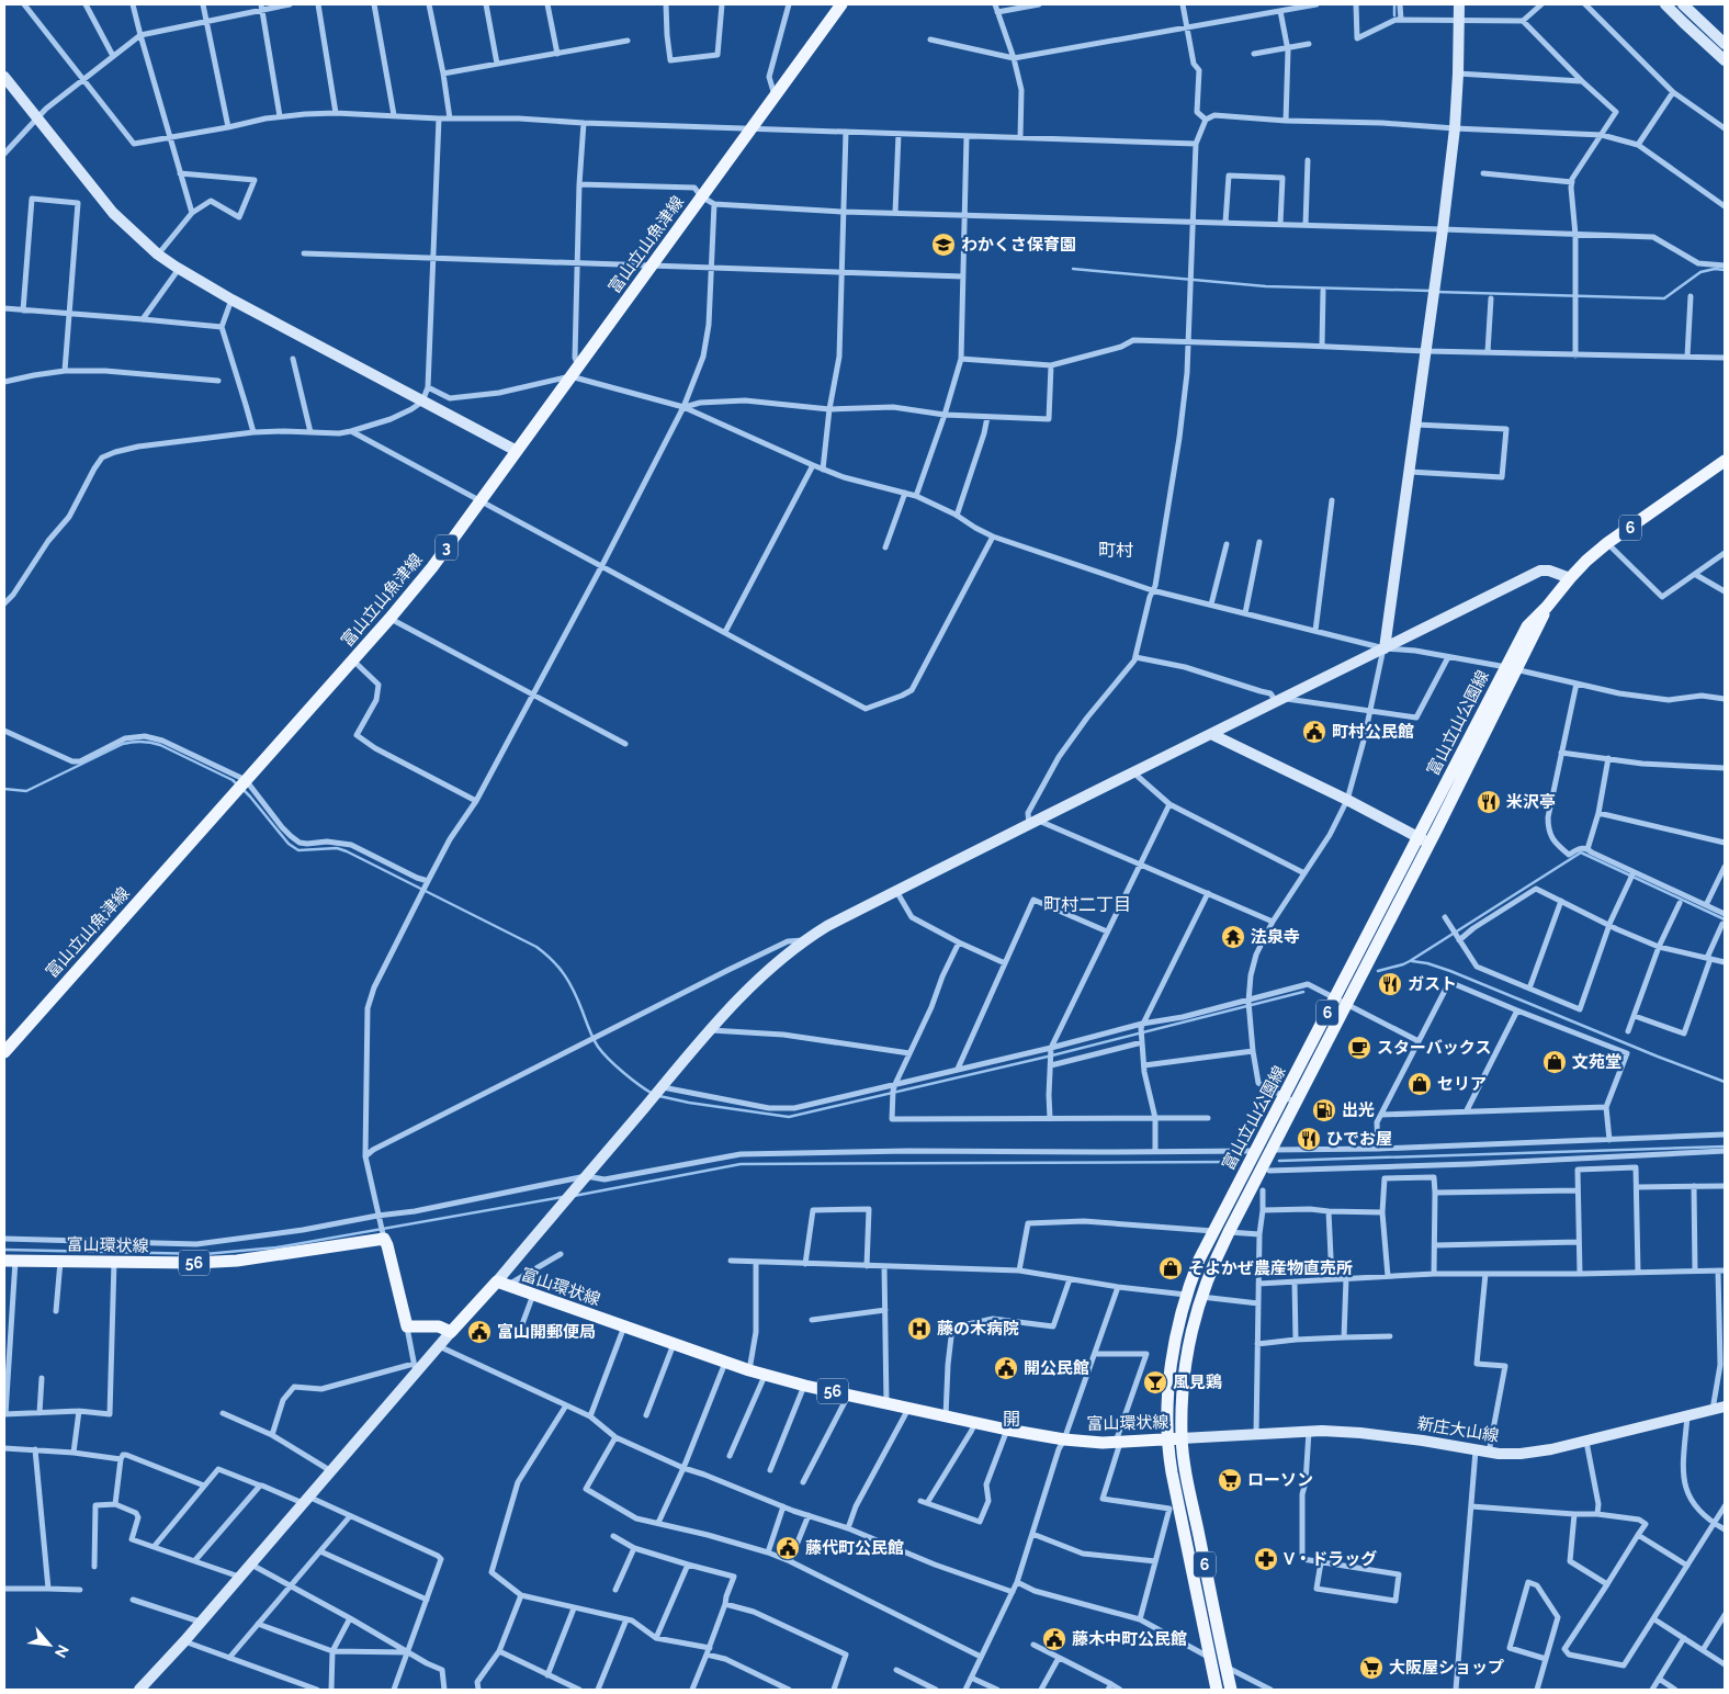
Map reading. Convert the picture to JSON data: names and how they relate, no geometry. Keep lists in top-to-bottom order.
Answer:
{
  "streets": {
    "main road": [
      "富山立山魚津線",
      "6",
      "3",
      "富山立山公園線",
      "富山環状線",
      "56"
    ],
    "street": ["新庄大山線"]
  },
  "crossings": [
    ["富山立山公園線", "富山環状線"],
    ["富山立山公園線", "新庄大山線"],
    ["富山環状線", "新庄大山線"]
  ],
  "districts": ["町村", "町村二丁目", "開"],
  "places": {
    "school or university": ["わかくさ保育園"],
    "public building": [
      "町村公民館",
      "富山開郵便局",
      "開公民館",
      "藤代町公民館",
      "藤木中町公民館"
    ],
    "restaurant": ["米沢亭", "ガスト", "ひでお屋"],
    "temple": ["法泉寺"],
    "cafe": ["スターバックス"],
    "shop": ["文苑堂", "セリア", "そよかぜ農産物直売所"],
    "fuel station": ["出光"],
    "hospital": ["藤の木病院"],
    "bar": ["風見鶏"],
    "supermarket": ["ローソン", "大阪屋ショップ"],
    "pharmacy": ["V・ドラッグ"]
  },
  "north": "bottom right"
}
